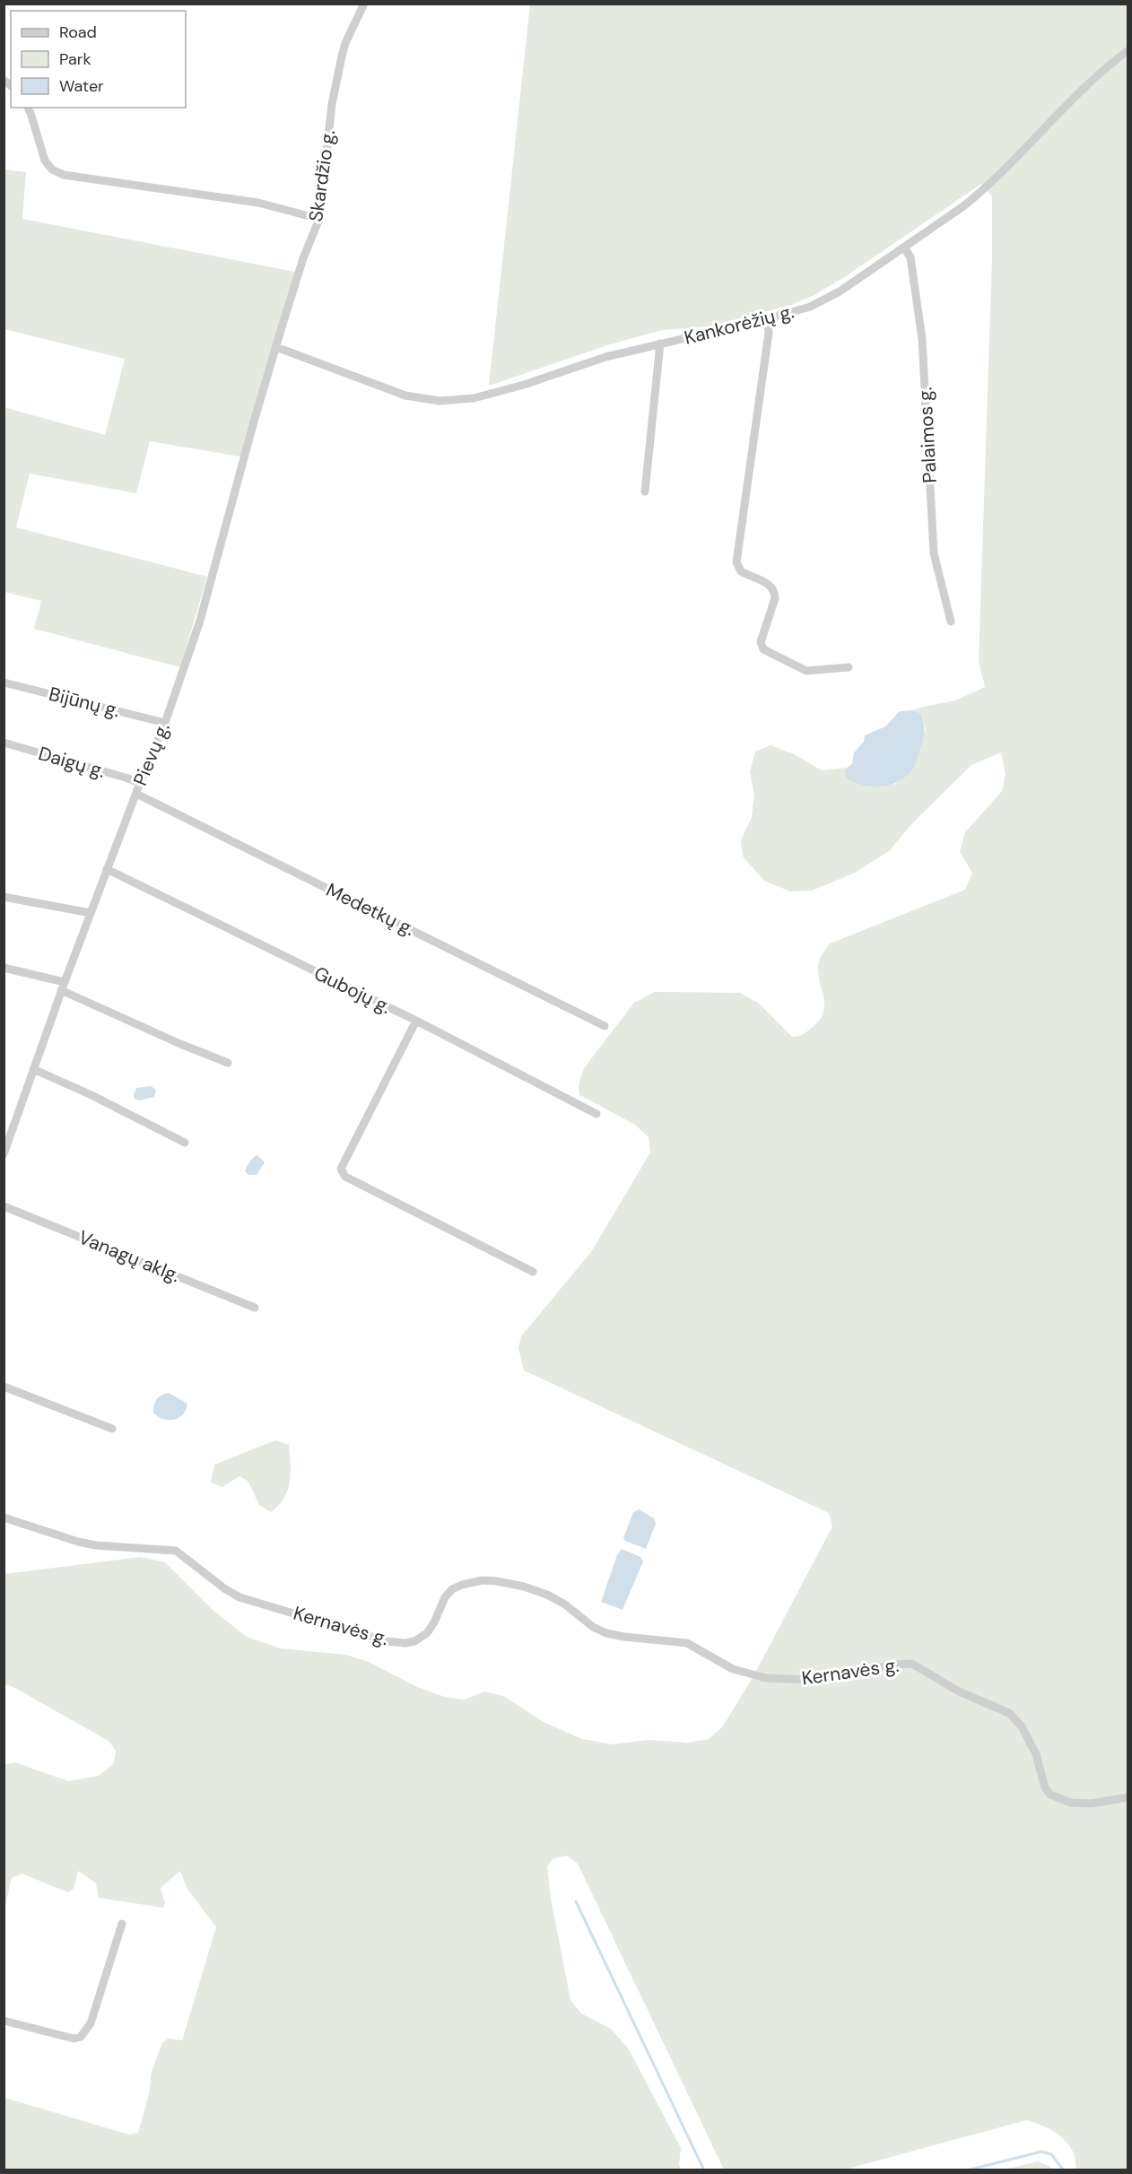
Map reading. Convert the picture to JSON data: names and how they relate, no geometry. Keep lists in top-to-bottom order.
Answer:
{
  "streets": {
    "street": [
      "Skardžio g.",
      "Kankorėžių g.",
      "Palaimos g.",
      "Bijūnų g.",
      "Pievų g.",
      "Daigų g.",
      "Medetkų g.",
      "Gubojų g.",
      "Vanagų aklg.",
      "Kernavės g."
    ]
  },
  "crossings": [
    ["Skardžio g.", "Kankorėžių g."],
    ["Skardžio g.", "Pievų g."],
    ["Kankorėžių g.", "Palaimos g."],
    ["Kankorėžių g.", "Pievų g."],
    ["Bijūnų g.", "Pievų g."],
    ["Pievų g.", "Daigų g."],
    ["Pievų g.", "Medetkų g."],
    ["Pievų g.", "Gubojų g."]
  ],
  "legend": ["Road", "Park", "Water"]
}
